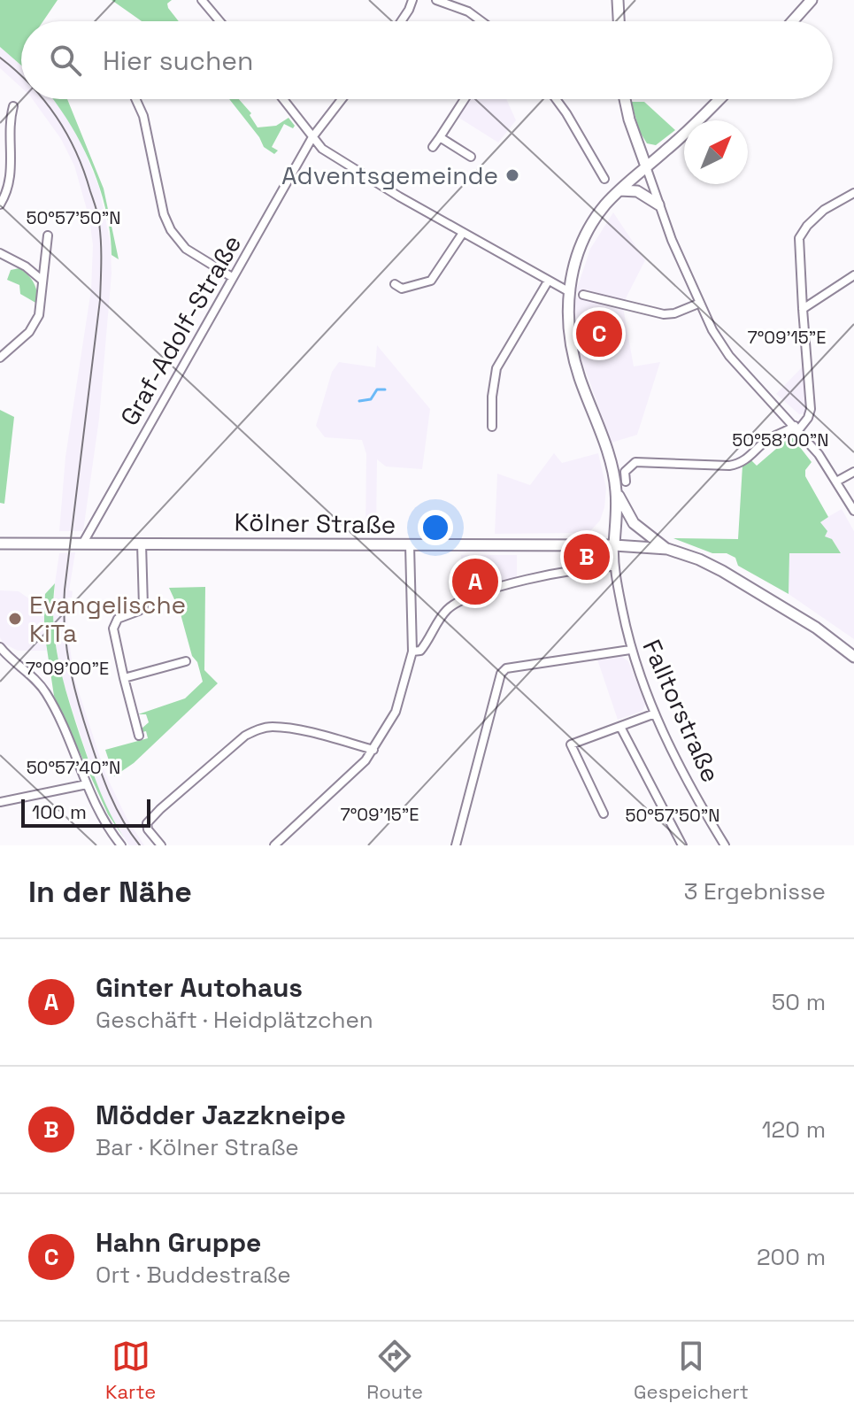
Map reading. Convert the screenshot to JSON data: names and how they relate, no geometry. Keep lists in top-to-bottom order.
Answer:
{
  "streets": {
    "main road": ["Kölner Straße"],
    "street": ["Graf-Adolf-Straße", "Falltorstraße"]
  },
  "crossings": [
    ["Graf-Adolf-Straße", "Kölner Straße"],
    ["Kölner Straße", "Falltorstraße"]
  ],
  "places": ["Adventsgemeinde", "Evangelische KiTa"],
  "scale_bar": "100 m",
  "north": "top right",
  "page": {
    "search": "Hier suchen",
    "pins": ["C", "B", "A"],
    "scale": "100 m",
    "heading": ["In der Nähe", "3 Ergebnisse"],
    "list": [
      {
        "mark": "A",
        "name": "Ginter Autohaus",
        "note": "Geschäft · Heidplätzchen",
        "value": "50 m"
      },
      {
        "mark": "B",
        "name": "Mödder Jazzkneipe",
        "note": "Bar · Kölner Straße",
        "value": "120 m"
      },
      {
        "mark": "C",
        "name": "Hahn Gruppe",
        "note": "Ort · Buddestraße",
        "value": "200 m"
      }
    ],
    "nav": ["Karte", "Route", "Gespeichert"]
  },
  "coordinates": [
    "50°57'50\"N",
    "7°09'15\"E",
    "50°58'00\"N",
    "7°09'00\"E",
    "50°57'40\"N"
  ]
}
